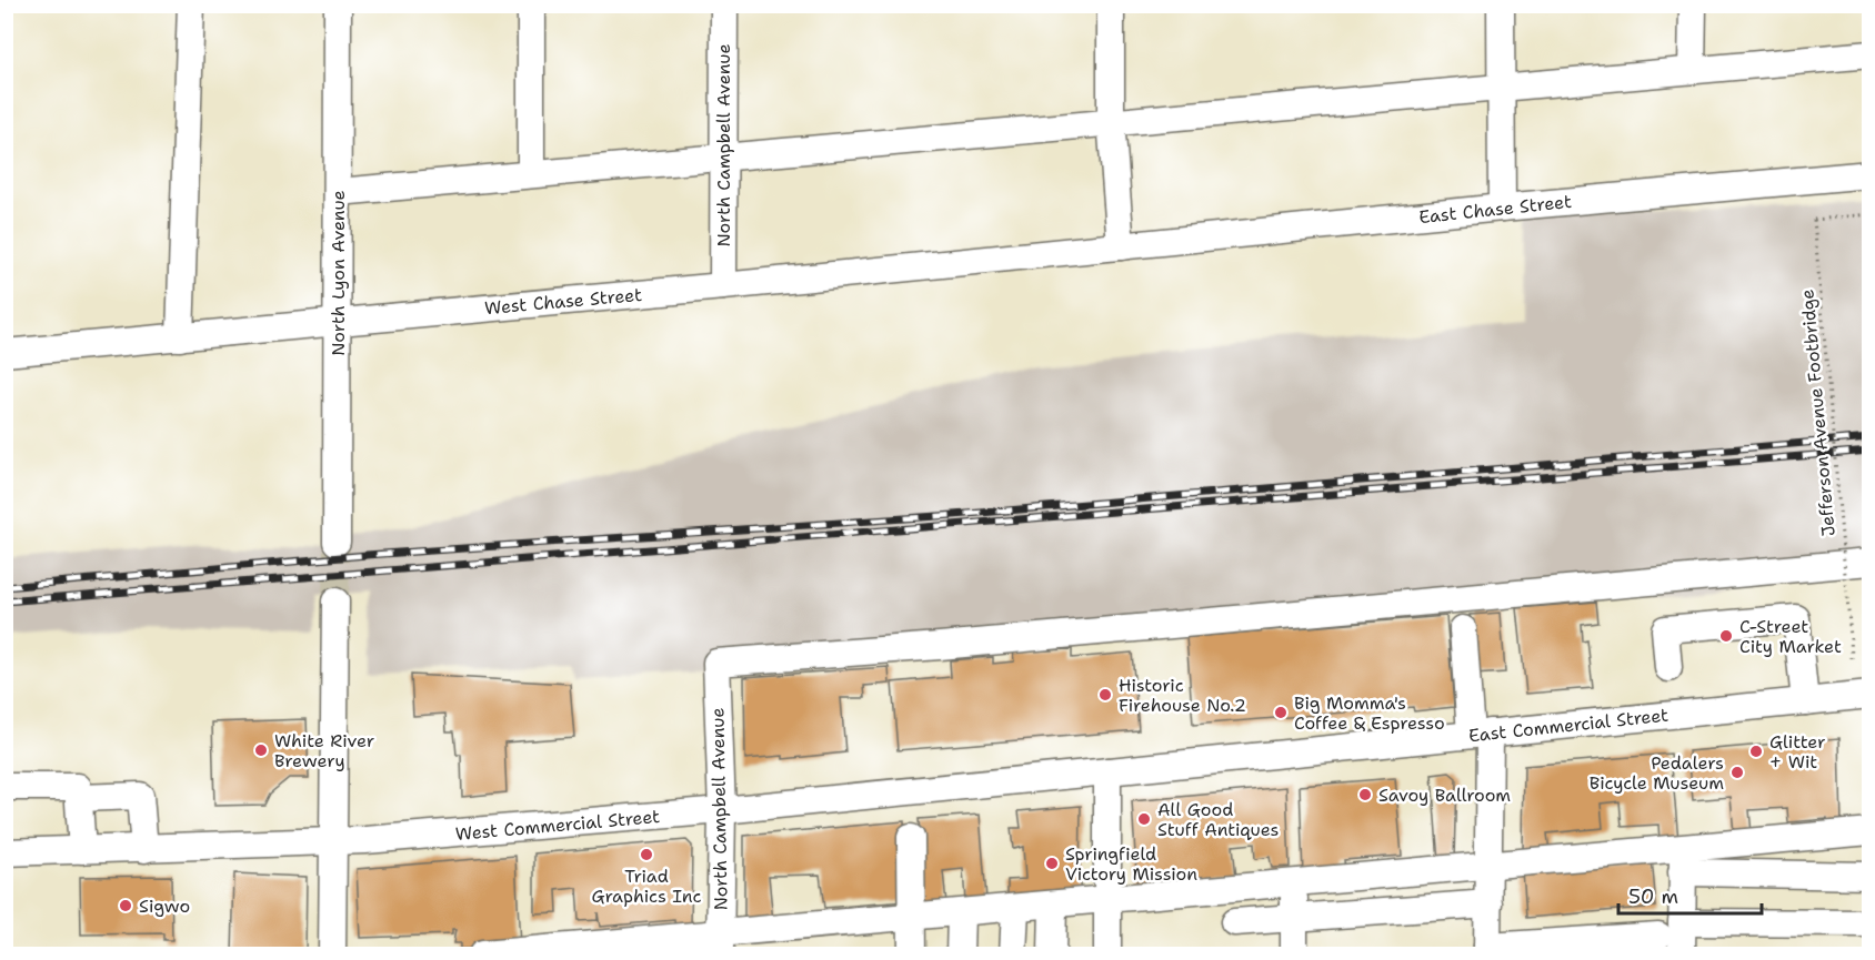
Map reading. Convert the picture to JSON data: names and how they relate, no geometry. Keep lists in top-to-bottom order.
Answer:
{
  "streets": {
    "street": [
      "North Campbell Avenue",
      "East Chase Street",
      "North Lyon Avenue",
      "West Chase Street",
      "East Commercial Street",
      "West Commercial Street"
    ],
    "path": ["Jefferson Avenue Footbridge"]
  },
  "crossings": [
    ["North Campbell Avenue", "West Chase Street"],
    ["North Campbell Avenue", "West Commercial Street"],
    ["East Chase Street", "West Chase Street"],
    ["North Lyon Avenue", "West Chase Street"],
    ["East Commercial Street", "West Commercial Street"]
  ],
  "places": [
    "C-Street City Market",
    "Historic Firehouse No.2",
    "Big Momma's Coffee & Espresso",
    "White River Brewery",
    "Glitter + Wit",
    "Pedalers Bicycle Museum",
    "Savoy Ballroom",
    "All Good Stuff Antiques",
    "Triad Graphics Inc",
    "Springfield Victory Mission",
    "Sigwo"
  ],
  "scale_bar": "50 m"
}
